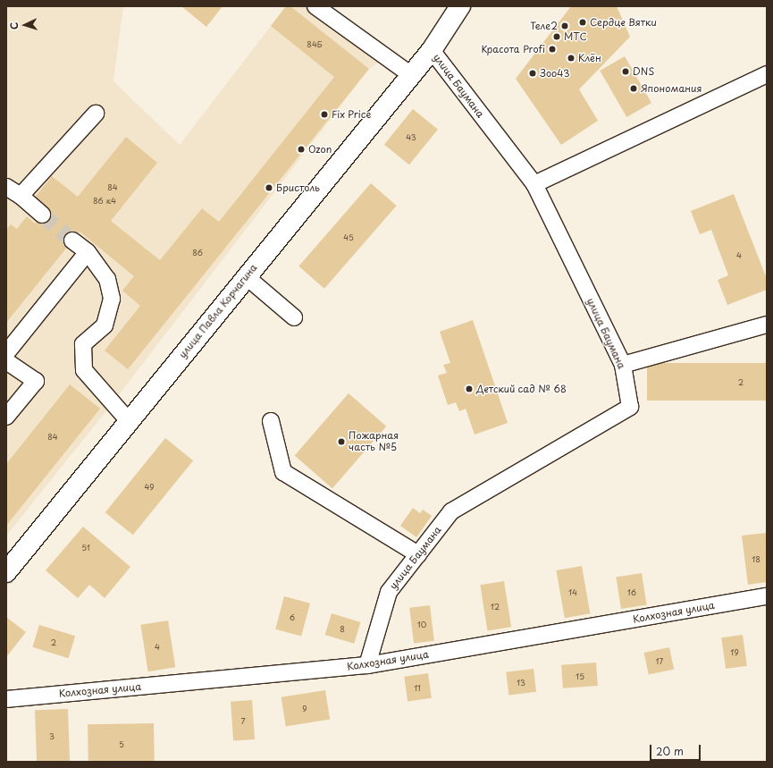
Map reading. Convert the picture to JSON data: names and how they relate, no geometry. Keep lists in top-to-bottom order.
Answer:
{
  "streets": {
    "main road": ["улица Павла Корчагина"],
    "street": ["улица Баумана", "Колхозная улица"]
  },
  "crossings": [
    ["улица Баумана", "улица Павла Корчагина"],
    ["улица Баумана", "Колхозная улица"]
  ],
  "places": [
    "Сердце Вятки",
    "Теле2",
    "МТС",
    "Красота Profi",
    "Клён",
    "DNS",
    "Зоо43",
    "Япономания",
    "Fix Price",
    "Ozon",
    "Бристоль",
    "Детский сад № 68",
    "Пожарная часть №5"
  ],
  "house_numbers": [
    "84Б",
    "43",
    "84",
    "86 к4",
    "45",
    "86",
    "4",
    "2",
    "84",
    "49",
    "51",
    "18",
    "14",
    "16",
    "12",
    "6",
    "10",
    "8",
    "2",
    "4",
    "19",
    "17",
    "15",
    "13",
    "11",
    "9",
    "7",
    "3",
    "5"
  ],
  "scale_bar": "20 m",
  "north": "left"
}
